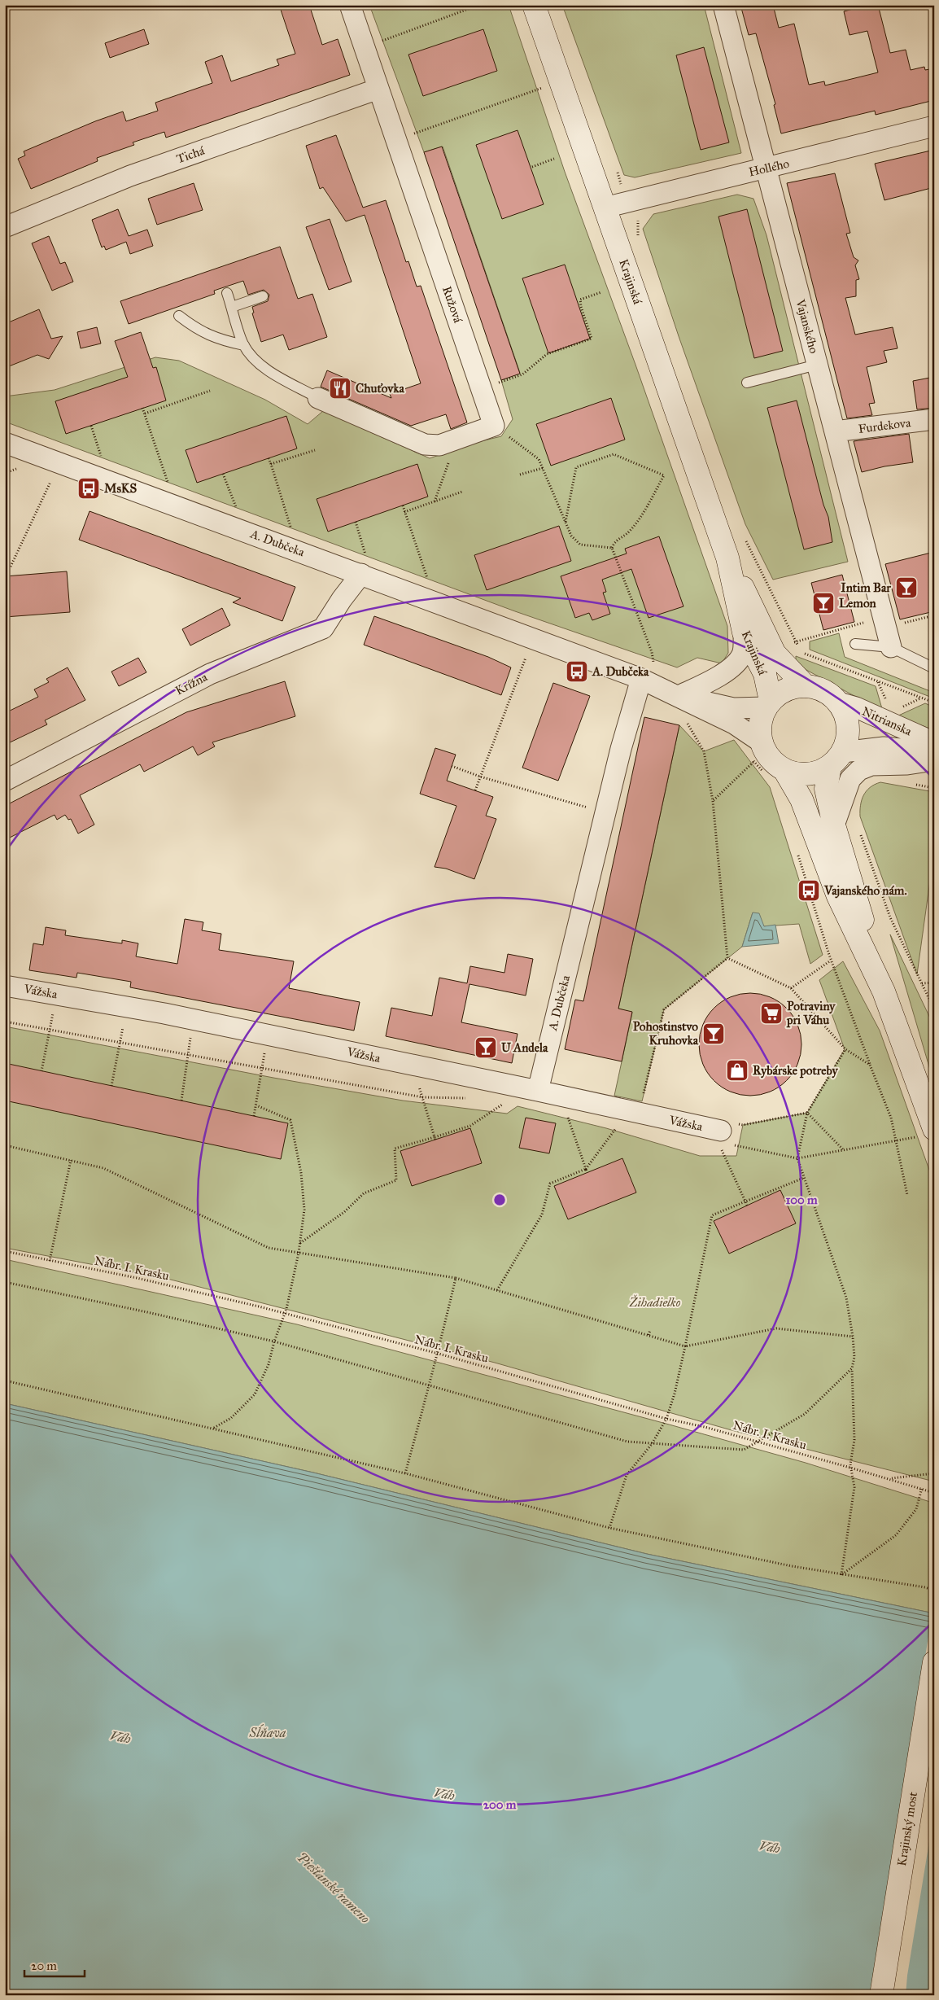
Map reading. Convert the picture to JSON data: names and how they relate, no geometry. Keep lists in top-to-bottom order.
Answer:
{
  "streets": {
    "main road": ["Krajinská", "Krajinský most"],
    "street": [
      "Tichá",
      "Hollého",
      "Ružová",
      "Vajanského",
      "Furdekova",
      "A. Dubčeka",
      "Krížna",
      "Nitrianska",
      "Vážska"
    ],
    "path": ["Nábr. I. Krasku"]
  },
  "crossings": [
    ["Tichá", "Ružová"],
    ["Hollého", "Krajinská"],
    ["Hollého", "Vajanského"],
    ["Krajinská", "A. Dubčeka"],
    ["Krajinská", "Nitrianska"],
    ["Vajanského", "Furdekova"],
    ["A. Dubčeka", "Krížna"],
    ["A. Dubčeka", "Nitrianska"],
    ["A. Dubčeka", "Vážska"]
  ],
  "water": ["Sĺňava", "Váh", "Piešťanské rameno"],
  "parks": ["Žihadielko"],
  "places": {
    "restaurant": ["Chuťovka"],
    "bus stop": ["MsKS", "A. Dubčeka", "Vajanského nám."],
    "bar": [
      "Intim Bar",
      "Lemon",
      "Pohostinstvo Kruhovka",
      "U Andela"
    ],
    "supermarket": ["Potraviny pri Váhu"],
    "shop": ["Rybárske potreby"]
  },
  "scale_bar": "20 m",
  "rings": ["100 m", "200 m"]
}
